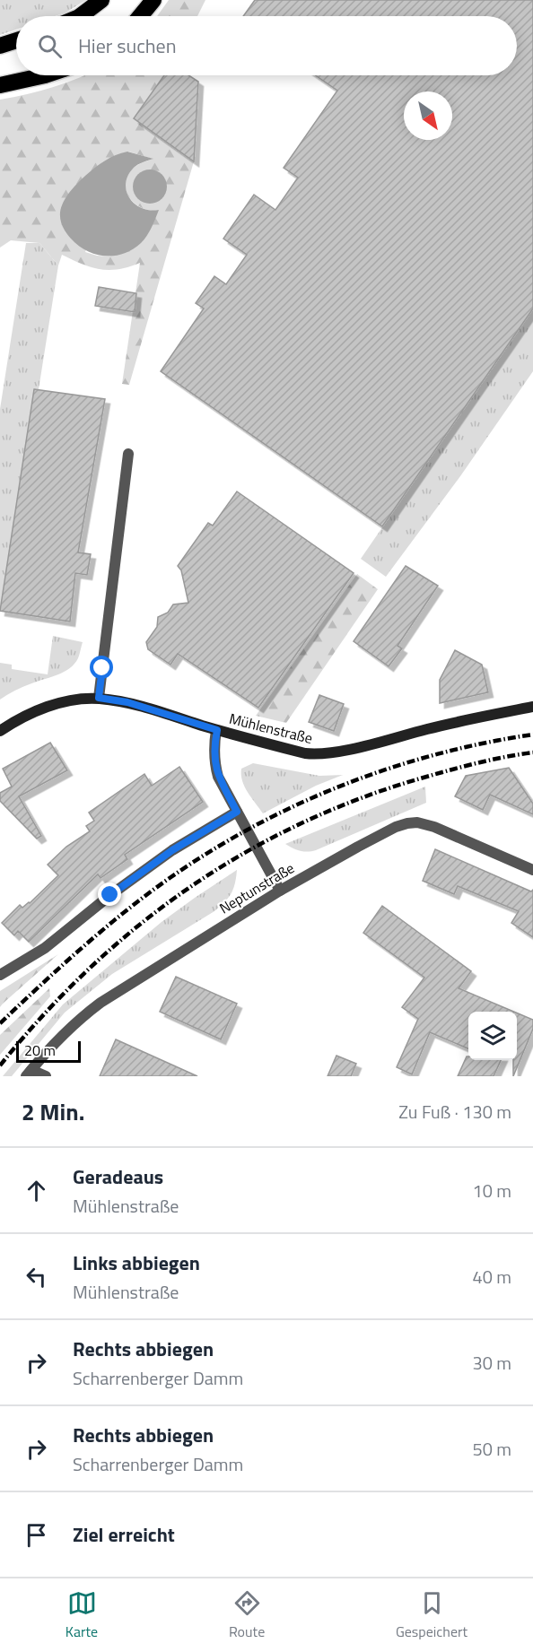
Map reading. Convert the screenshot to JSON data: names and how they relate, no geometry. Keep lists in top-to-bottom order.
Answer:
{
  "streets": {
    "street": ["Mühlenstraße", "Neptunstraße"]
  },
  "scale_bar": "20 m",
  "north": "bottom right",
  "page": {
    "search": "Hier suchen",
    "scale": "20 m",
    "heading": ["2 Min.", "Zu Fuß · 130 m"],
    "list": [
      ["Geradeaus", "Mühlenstraße", "10 m"],
      ["Links abbiegen", "Mühlenstraße", "40 m"],
      ["Rechts abbiegen", "Scharrenberger Damm", "30 m"],
      ["Rechts abbiegen", "Scharrenberger Damm", "50 m"],
      "Ziel erreicht"
    ],
    "nav": ["Karte", "Route", "Gespeichert"]
  }
}
